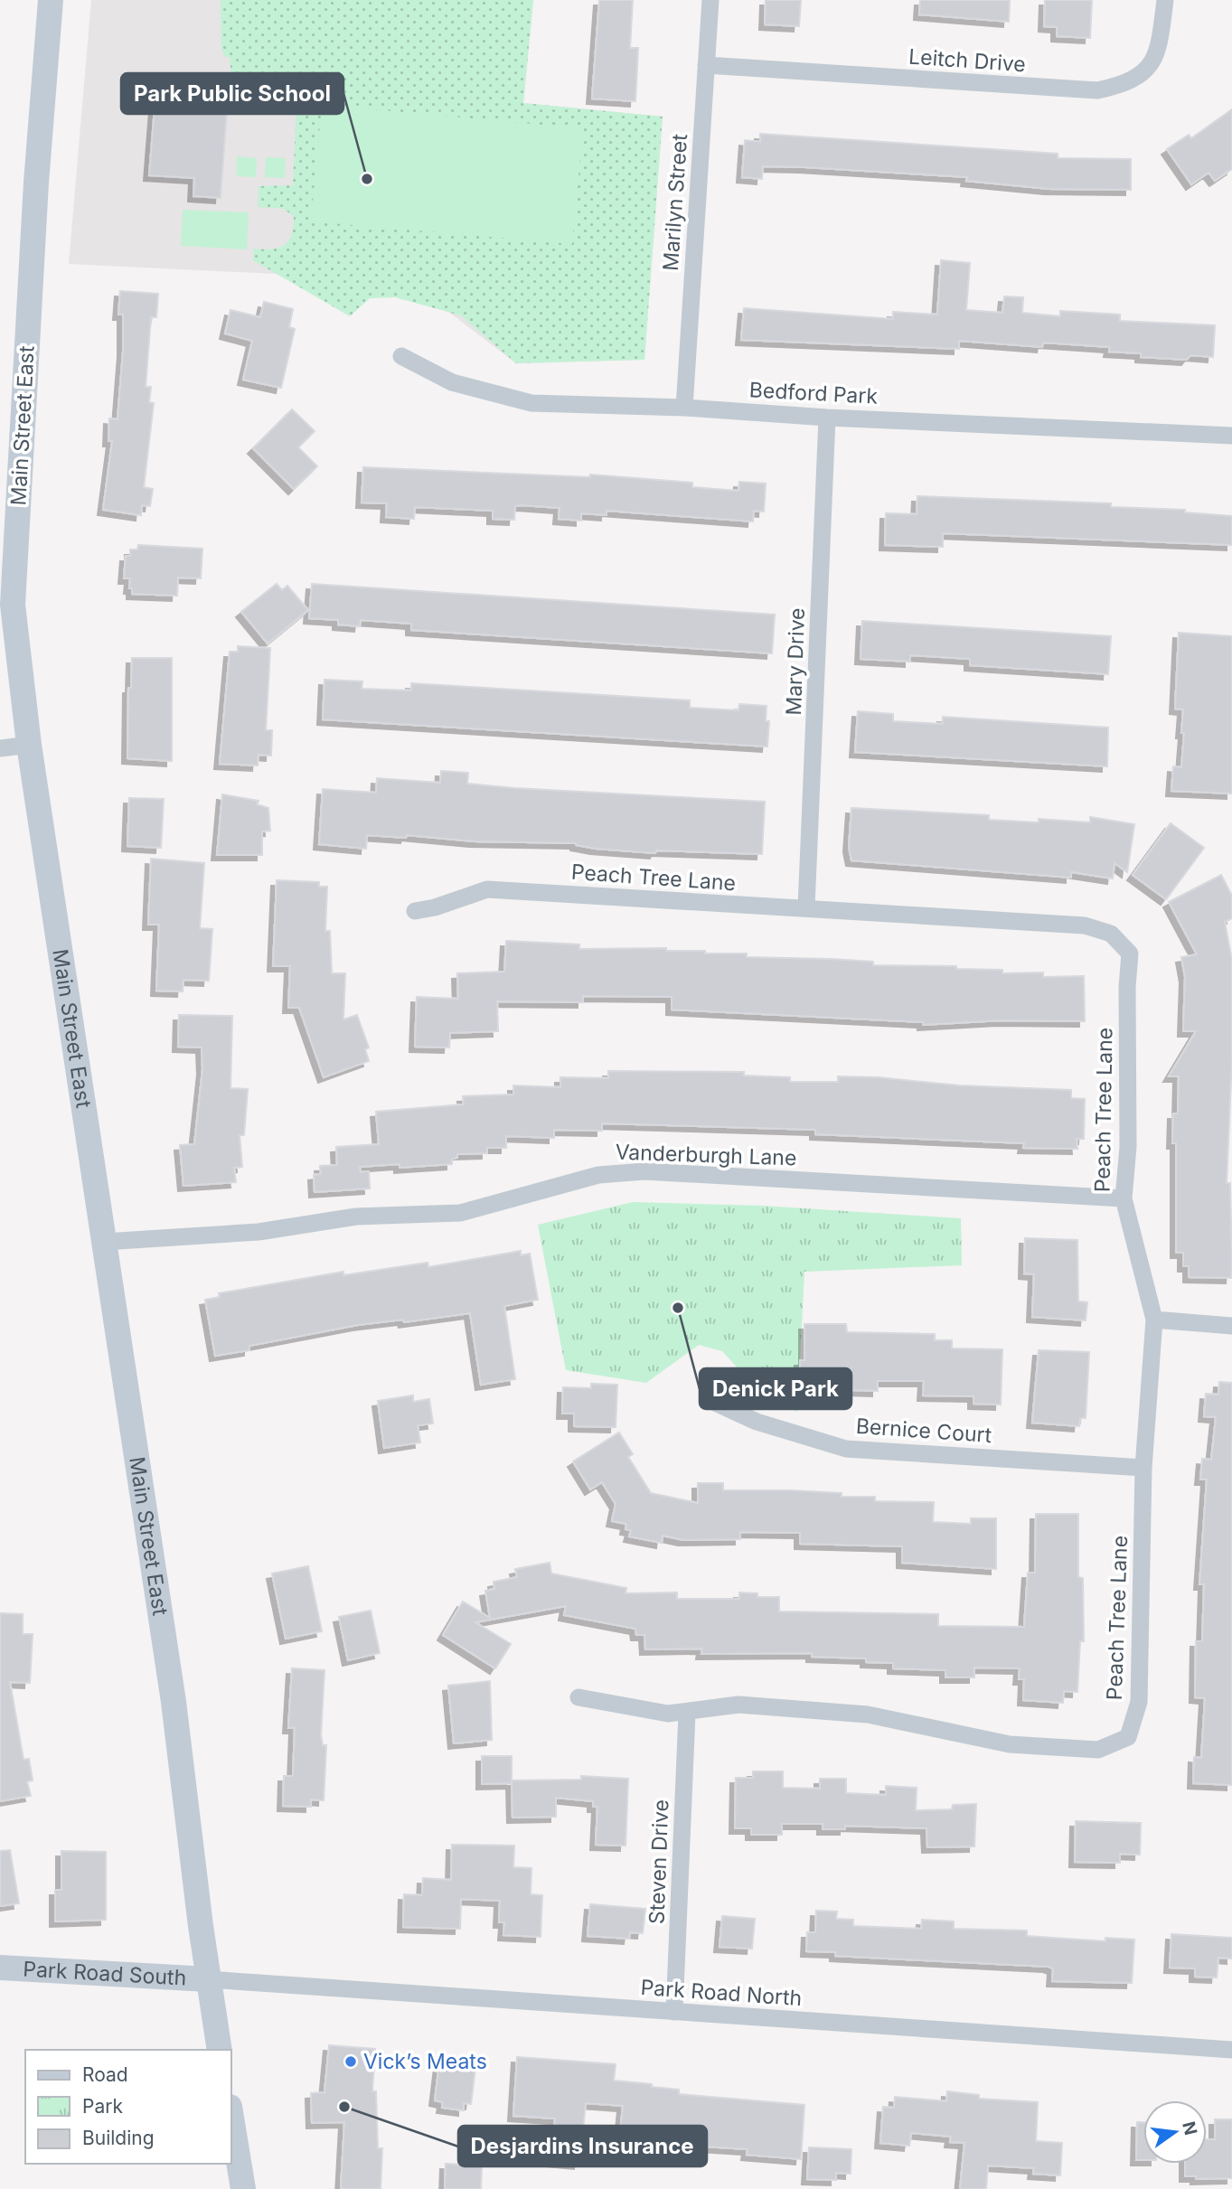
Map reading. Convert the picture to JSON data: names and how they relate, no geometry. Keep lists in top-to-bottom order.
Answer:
{
  "streets": {
    "main road": ["Main Street East", "Park Road South"],
    "street": [
      "Leitch Drive",
      "Marilyn Street",
      "Bedford Park",
      "Mary Drive",
      "Peach Tree Lane",
      "Vanderburgh Lane",
      "Bernice Court",
      "Steven Drive",
      "Park Road North"
    ]
  },
  "crossings": [
    ["Leitch Drive", "Marilyn Street"],
    ["Marilyn Street", "Bedford Park"],
    ["Bedford Park", "Mary Drive"],
    ["Main Street East", "Vanderburgh Lane"],
    ["Main Street East", "Park Road South"],
    ["Main Street East", "Park Road North"],
    ["Mary Drive", "Peach Tree Lane"],
    ["Peach Tree Lane", "Vanderburgh Lane"],
    ["Peach Tree Lane", "Bernice Court"],
    ["Peach Tree Lane", "Steven Drive"],
    ["Steven Drive", "Park Road North"],
    ["Park Road South", "Park Road North"]
  ],
  "places": [
    "Park Public School",
    "Denick Park",
    "Vick’s Meats",
    "Desjardins Insurance"
  ],
  "legend": ["Road", "Park", "Building"],
  "north": "right"
}
